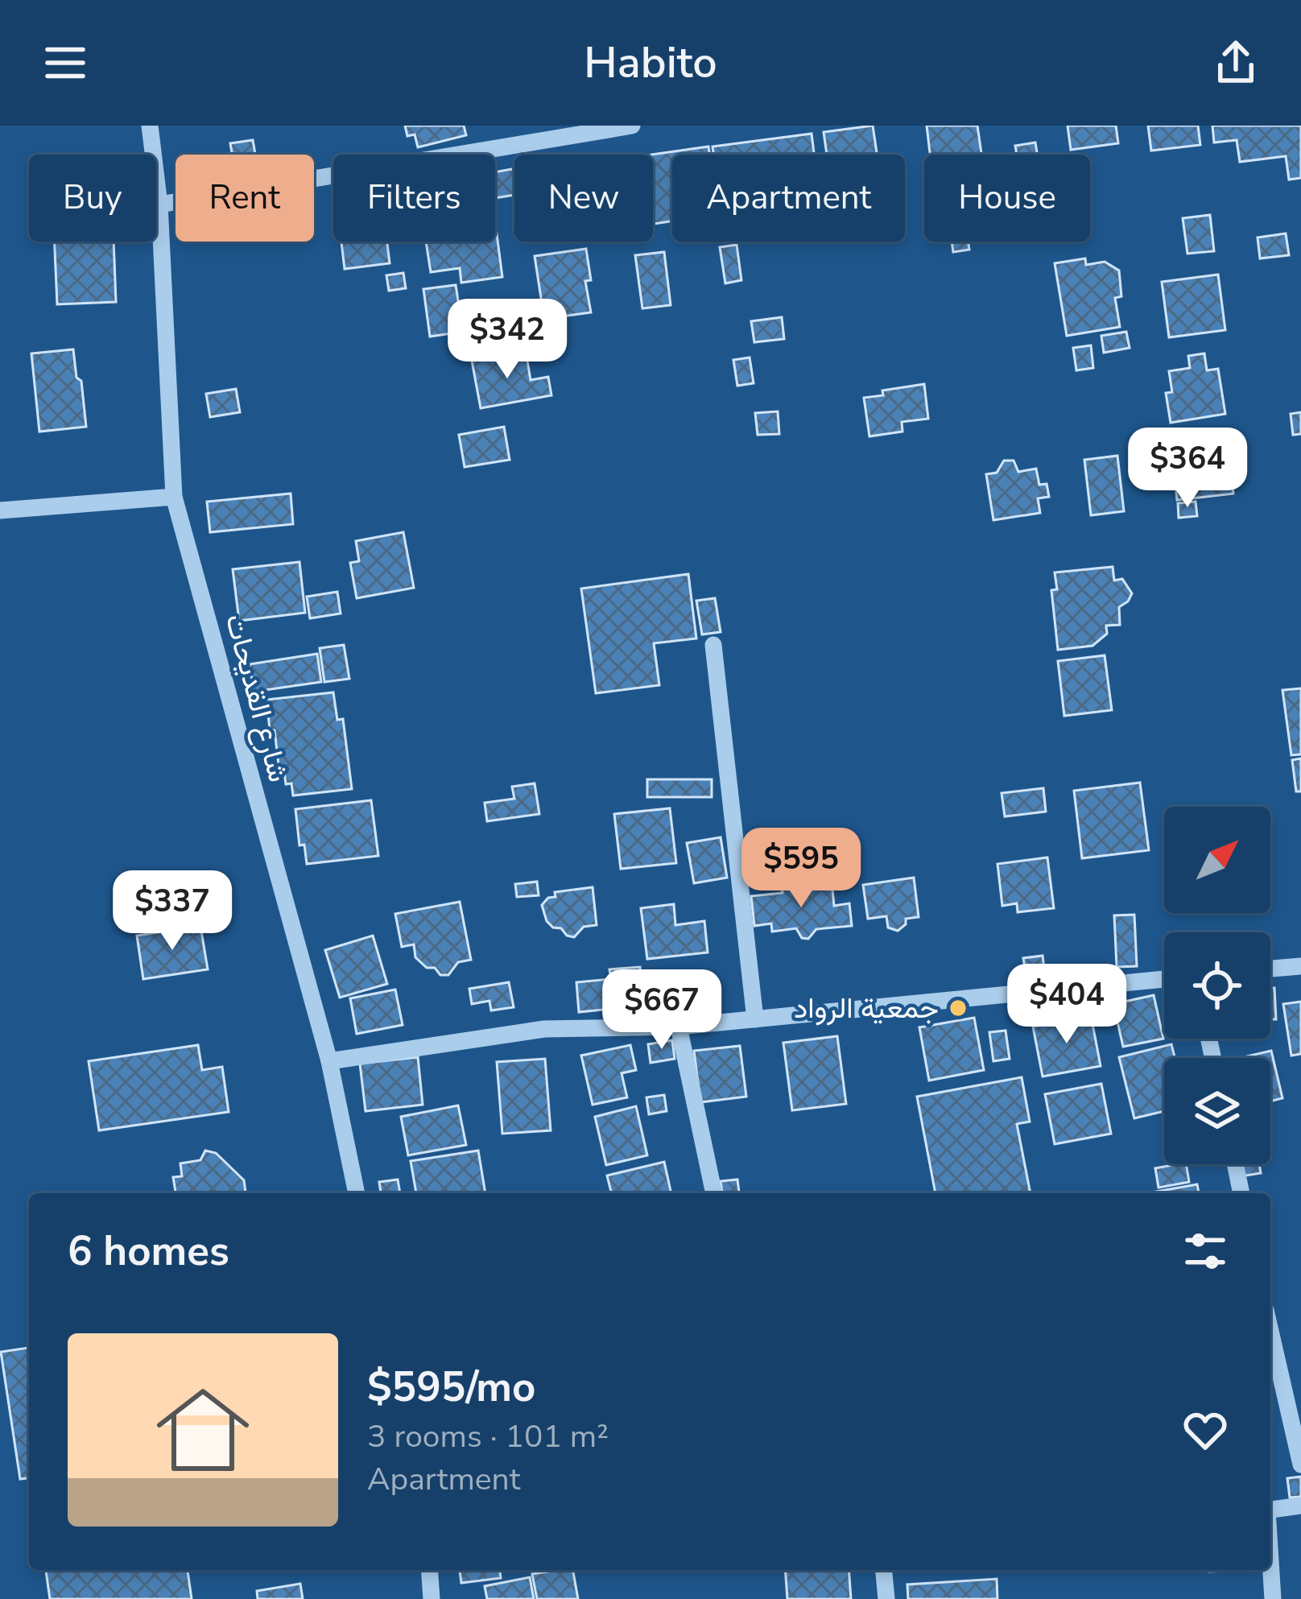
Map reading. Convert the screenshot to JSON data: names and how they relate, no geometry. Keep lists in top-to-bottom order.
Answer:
{
  "streets": {
    "street": ["شارع القديحات"]
  },
  "places": ["جمعية الرواد"],
  "north": "top right",
  "page": {
    "header": "Habito",
    "chip": [
      "Buy",
      "Rent",
      "Filters",
      "New",
      "Apartment",
      "House"
    ],
    "price": [
      "$342",
      "$364",
      "$595",
      "$337",
      "$404",
      "$667"
    ],
    "heading": "6 homes",
    "list": [
      {
        "name": "$595/mo",
        "note": "3 rooms · 101 m² · Apartment"
      }
    ]
  }
}
